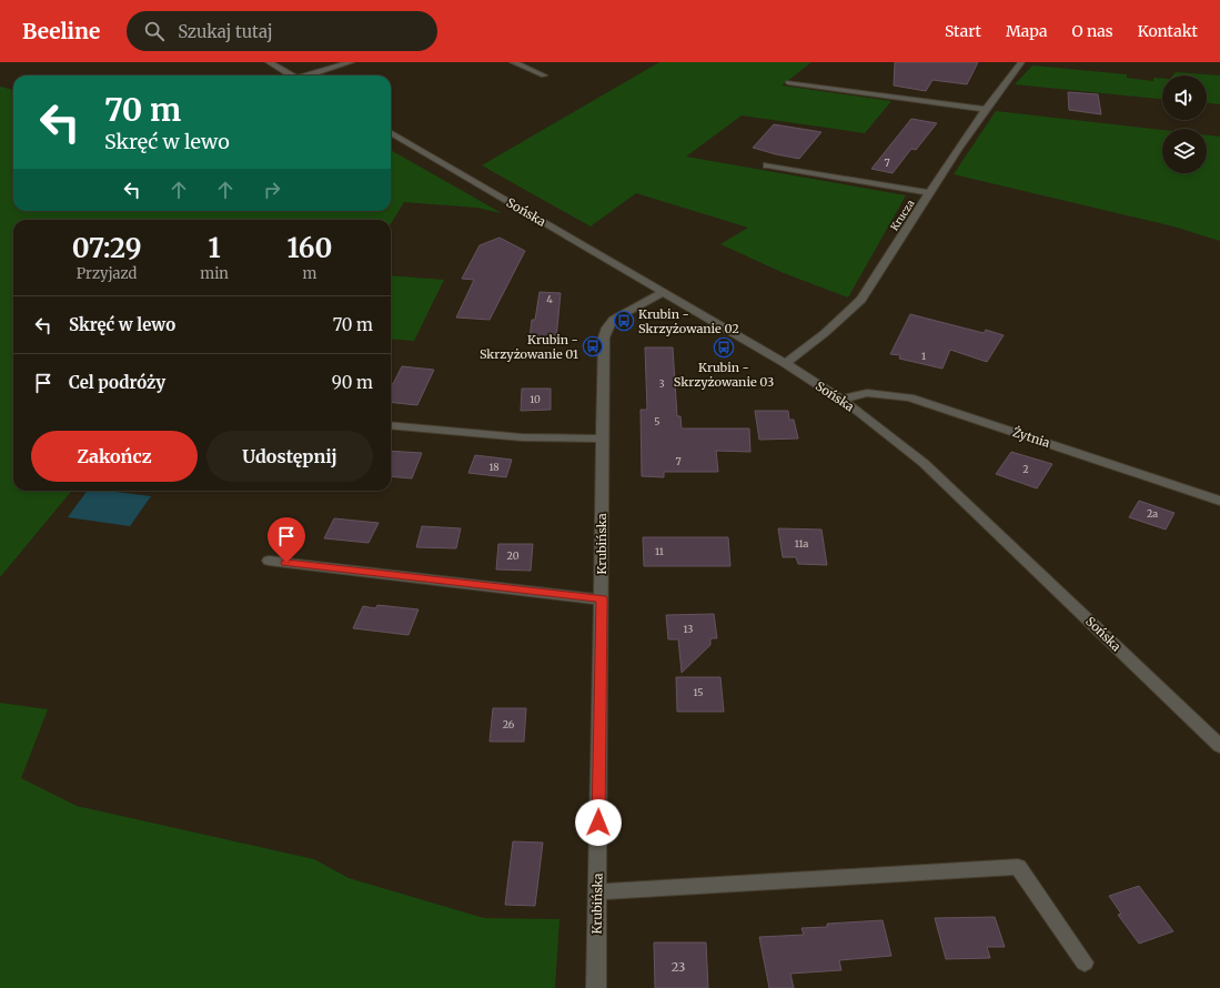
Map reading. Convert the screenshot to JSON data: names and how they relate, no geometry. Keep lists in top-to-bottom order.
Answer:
{
  "streets": {
    "street": [
      "Sońska",
      "Krucza",
      "Żytnia",
      "Krubińska"
    ]
  },
  "crossings": [
    ["Sońska", "Krucza"],
    ["Sońska", "Żytnia"],
    ["Sońska", "Krubińska"]
  ],
  "places": {
    "bus stop": ["Krubin - Skrzyżowanie 02", "Krubin - Skrzyżowanie 01", "Krubin - Skrzyżowanie 03"]
  },
  "house_numbers": [
    "7",
    "4",
    "1",
    "3",
    "10",
    "5",
    "7",
    "18",
    "2",
    "2a",
    "11a",
    "11",
    "20",
    "13",
    "15",
    "26",
    "23"
  ],
  "page": {
    "header": "Beeline",
    "search": "Szukaj tutaj",
    "nav": [
      "Start",
      "Mapa",
      "O nas",
      "Kontakt"
    ],
    "turn": ["70 m", "Skręć w lewo"],
    "eta": [
      "07:29",
      "Przyjazd",
      "1",
      "min",
      "160",
      "m"
    ],
    "list": [
      {
        "name": "Skręć w lewo",
        "value": "70 m"
      },
      {
        "name": "Cel podróży",
        "value": "90 m"
      }
    ],
    "buttons": ["Zakończ", "Udostępnij"]
  }
}
